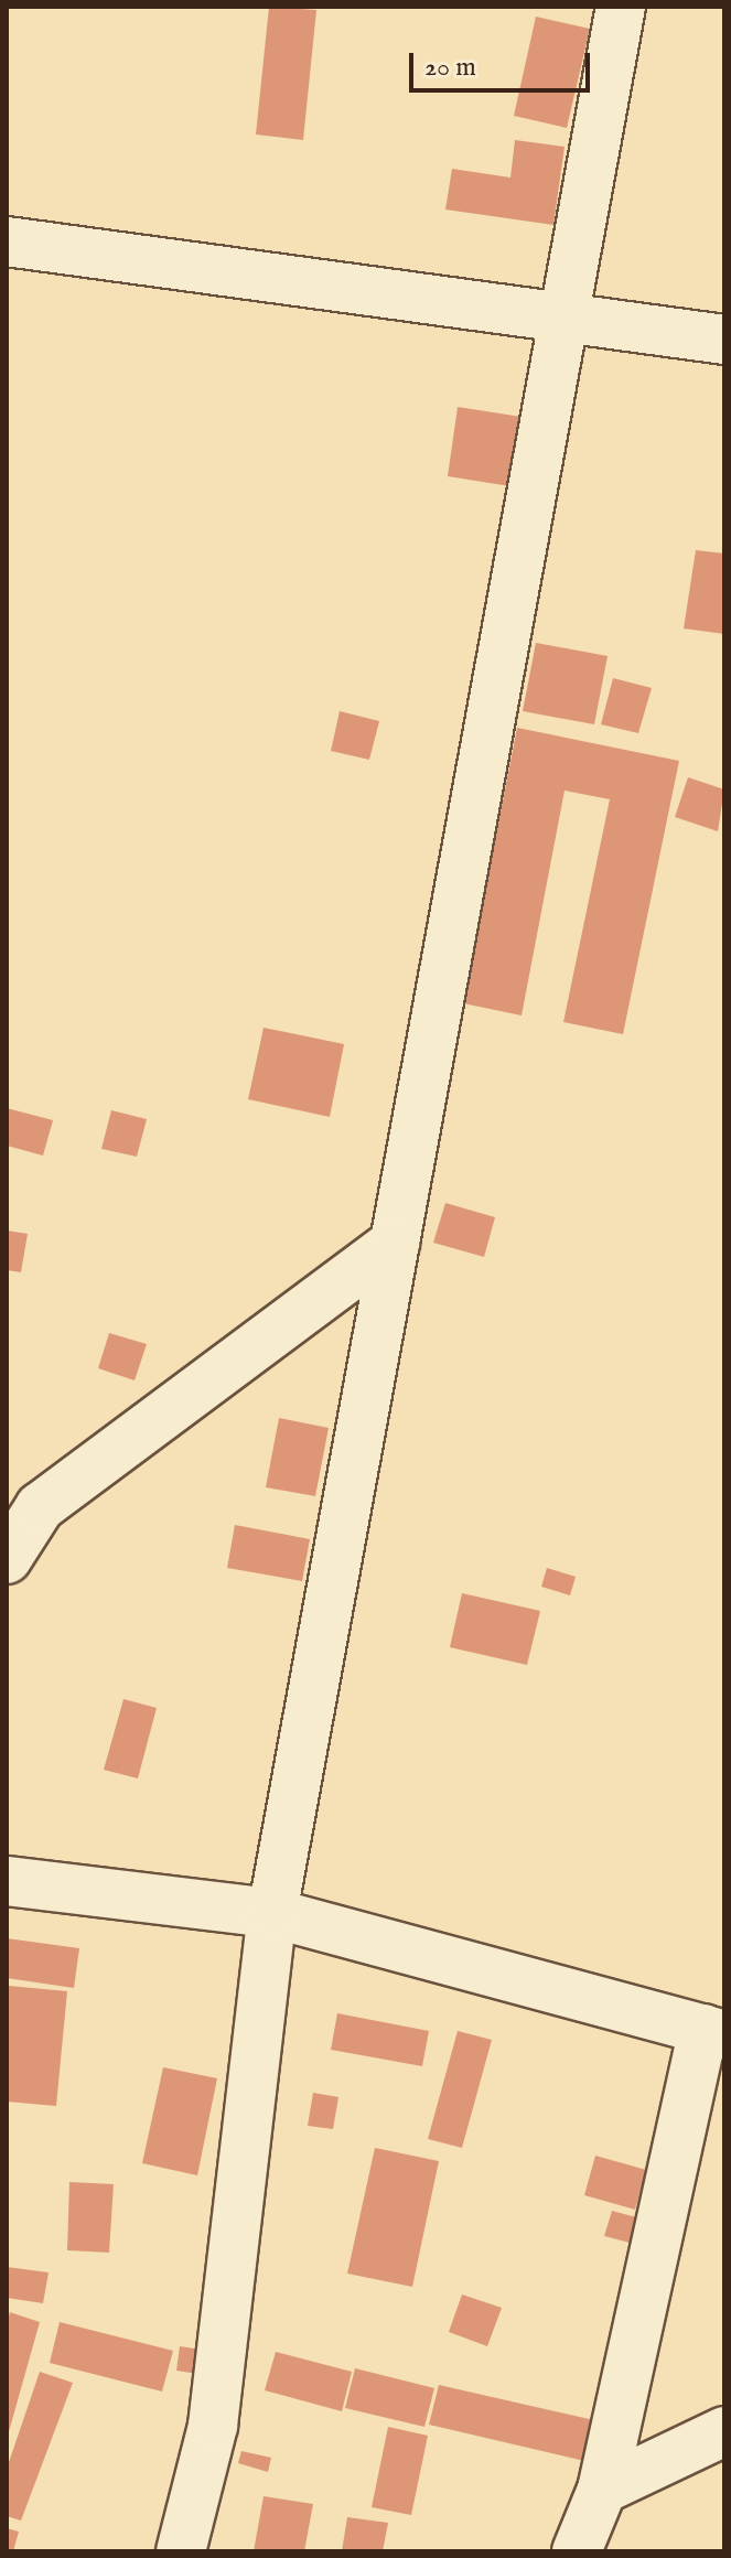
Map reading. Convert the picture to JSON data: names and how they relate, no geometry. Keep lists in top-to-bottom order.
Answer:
{
  "scale_bar": "20 m"
}
